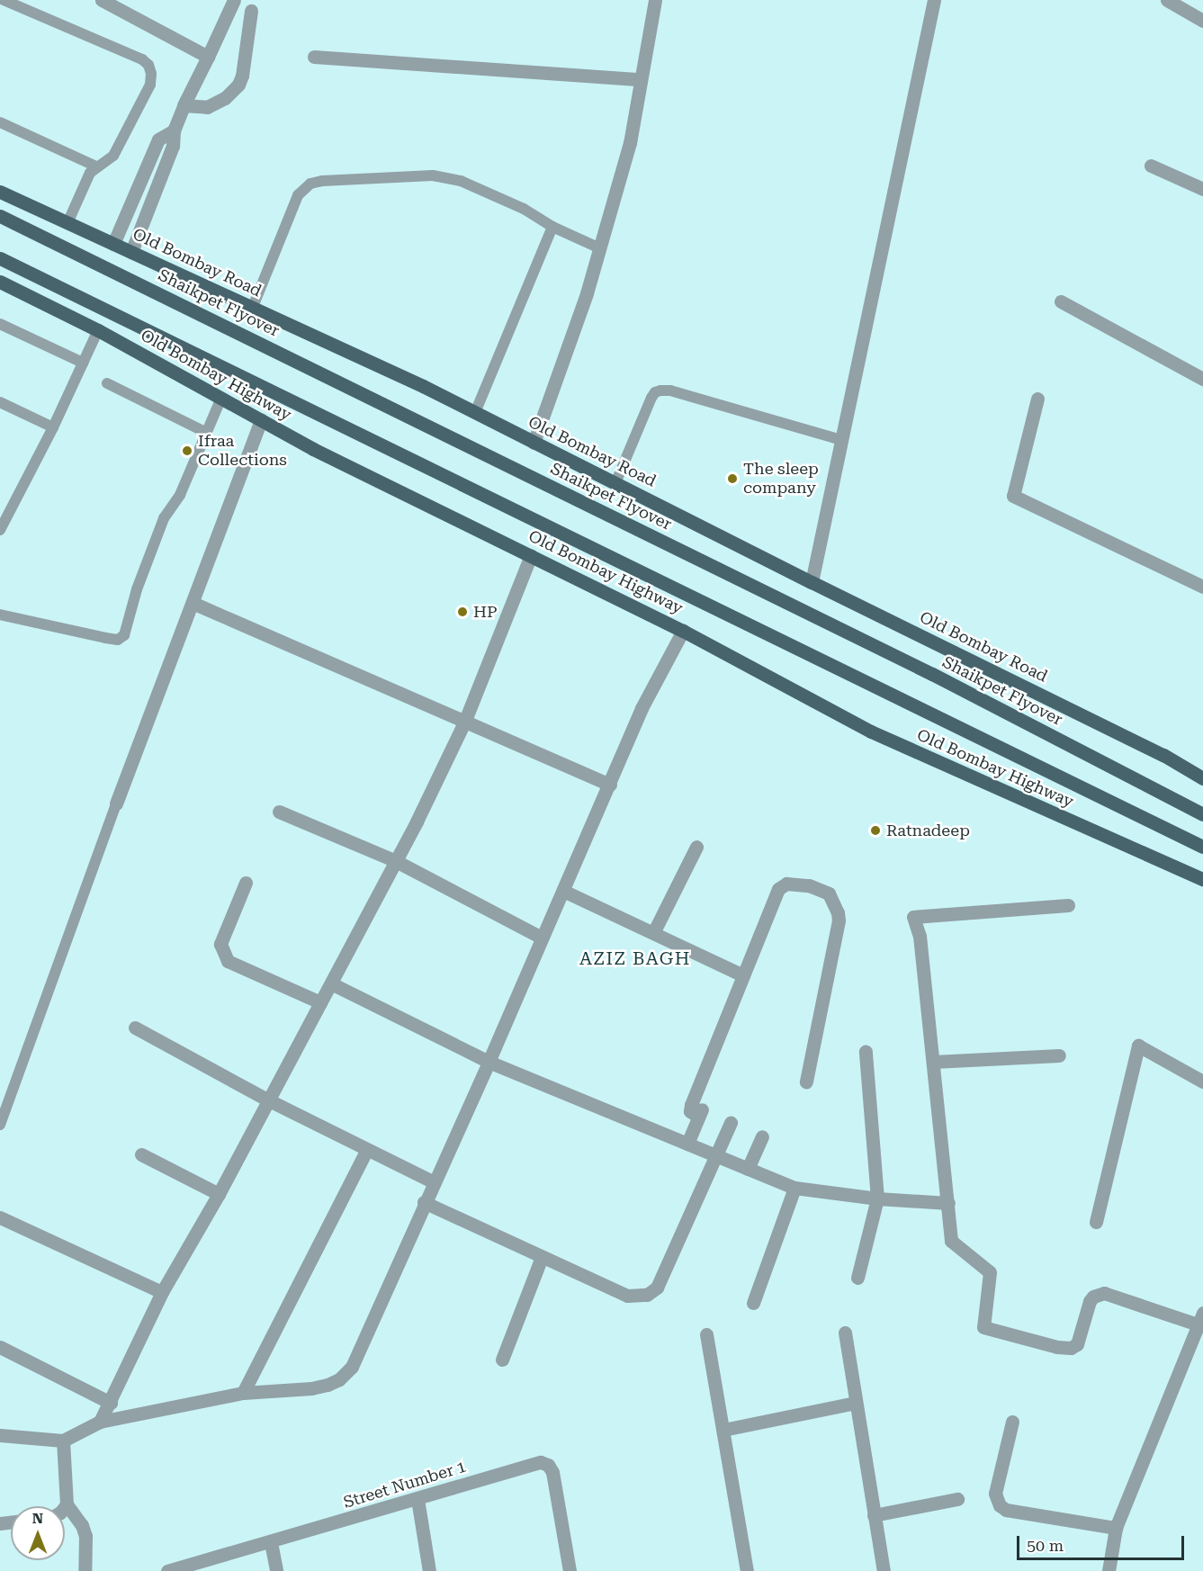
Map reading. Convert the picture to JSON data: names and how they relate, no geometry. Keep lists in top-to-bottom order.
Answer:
{
  "streets": {
    "main road": ["Old Bombay Road", "Shaikpet Flyover", "Old Bombay Highway"],
    "street": ["Street Number 1"]
  },
  "districts": ["AZIZ BAGH"],
  "places": [
    "Ifraa Collections",
    "The sleep company",
    "HP",
    "Ratnadeep"
  ],
  "scale_bar": "50 m",
  "north": "top"
}
